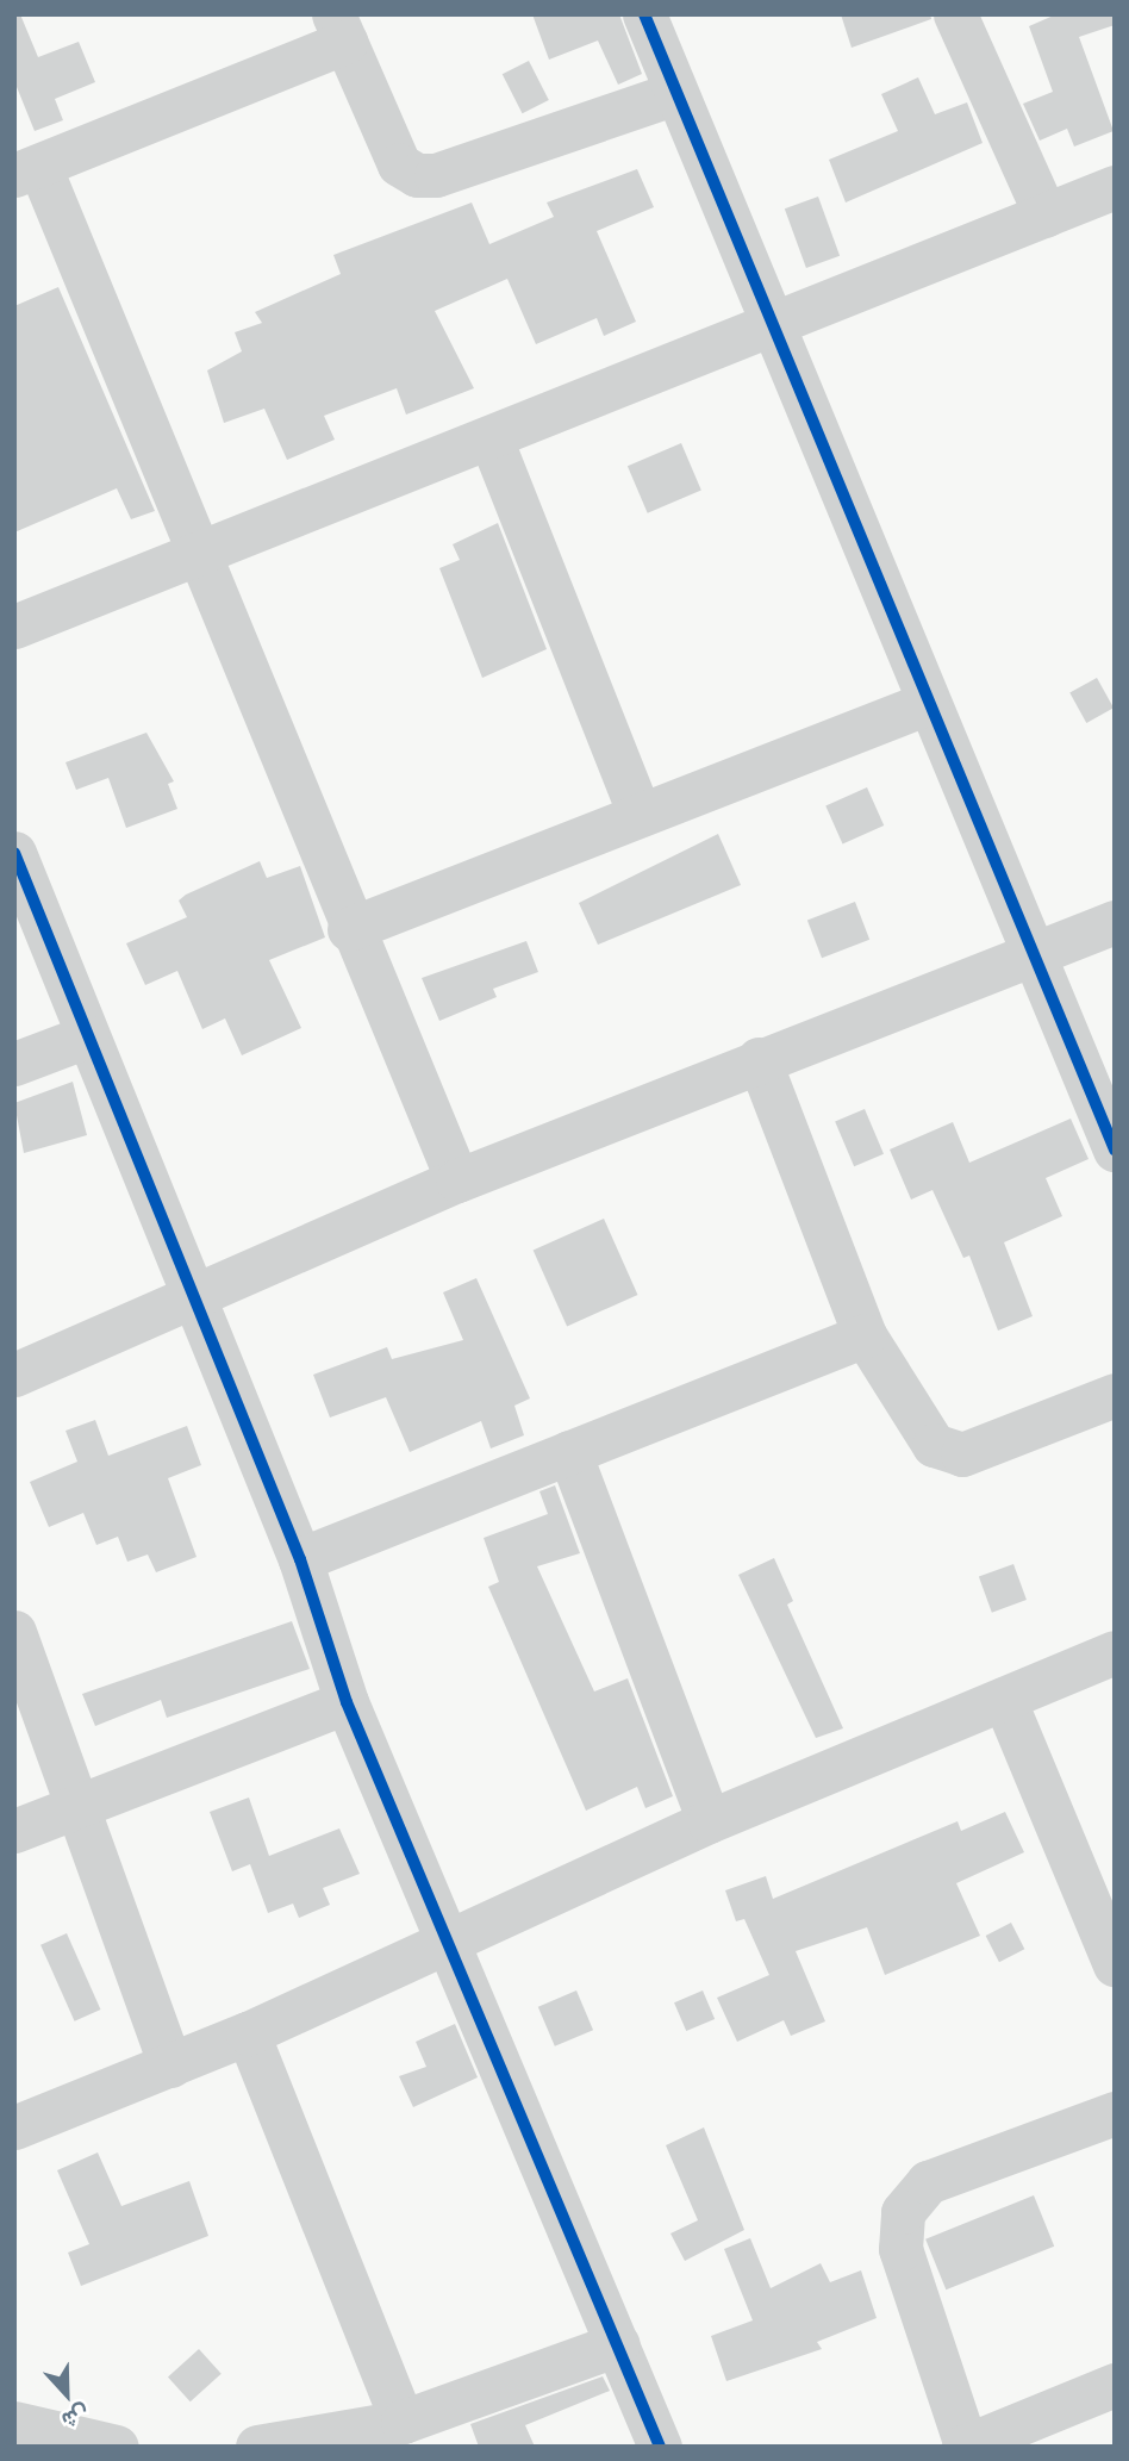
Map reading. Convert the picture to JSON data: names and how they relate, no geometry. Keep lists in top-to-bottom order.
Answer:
{
  "north": "bottom"
}
